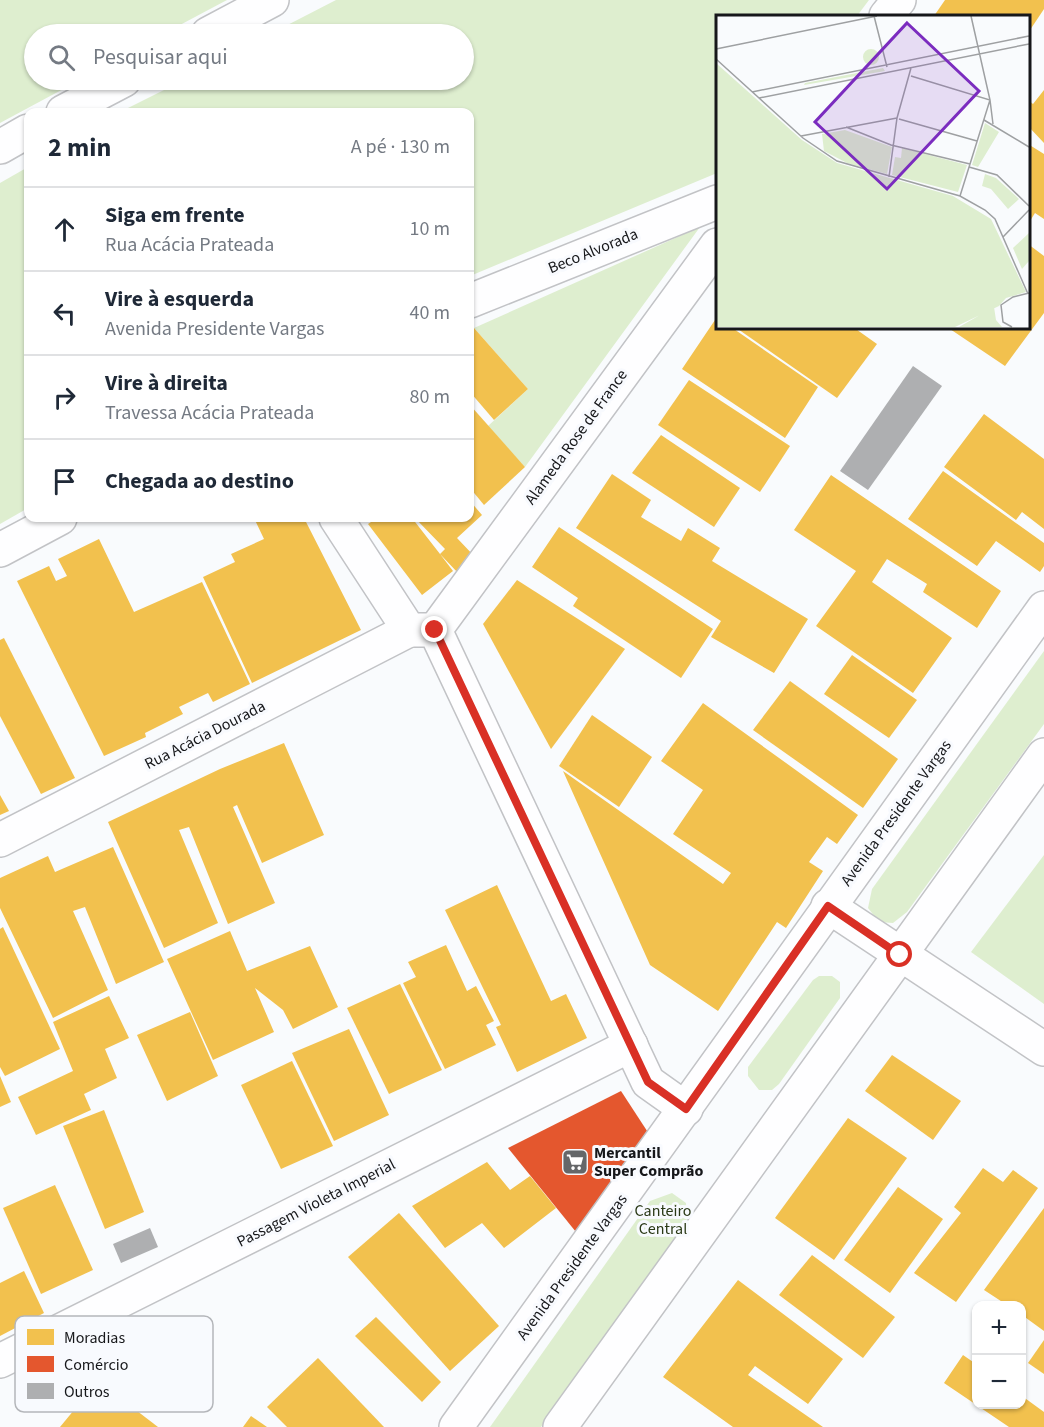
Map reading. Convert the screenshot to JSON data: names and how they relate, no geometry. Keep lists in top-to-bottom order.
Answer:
{
  "streets": {
    "street": [
      "Beco Alvorada",
      "Alameda Rose de France",
      "Rua Acácia Dourada",
      "Avenida Presidente Vargas",
      "Passagem Violeta Imperial"
    ]
  },
  "crossings": [
    ["Alameda Rose de France", "Rua Acácia Dourada"]
  ],
  "parks": ["Canteiro Central"],
  "places": {
    "supermarket": ["Mercantil Super Comprão"]
  },
  "legend": ["Moradias", "Comércio", "Outros"],
  "page": {
    "search": "Pesquisar aqui",
    "heading": ["2 min", "A pé · 130 m"],
    "list": [
      ["Siga em frente", "Rua Acácia Prateada", "10 m"],
      ["Vire à esquerda", "Avenida Presidente Vargas", "40 m"],
      ["Vire à direita", "Travessa Acácia Prateada", "80 m"],
      "Chegada ao destino"
    ],
    "map_buttons": ["+", "−"]
  }
}
